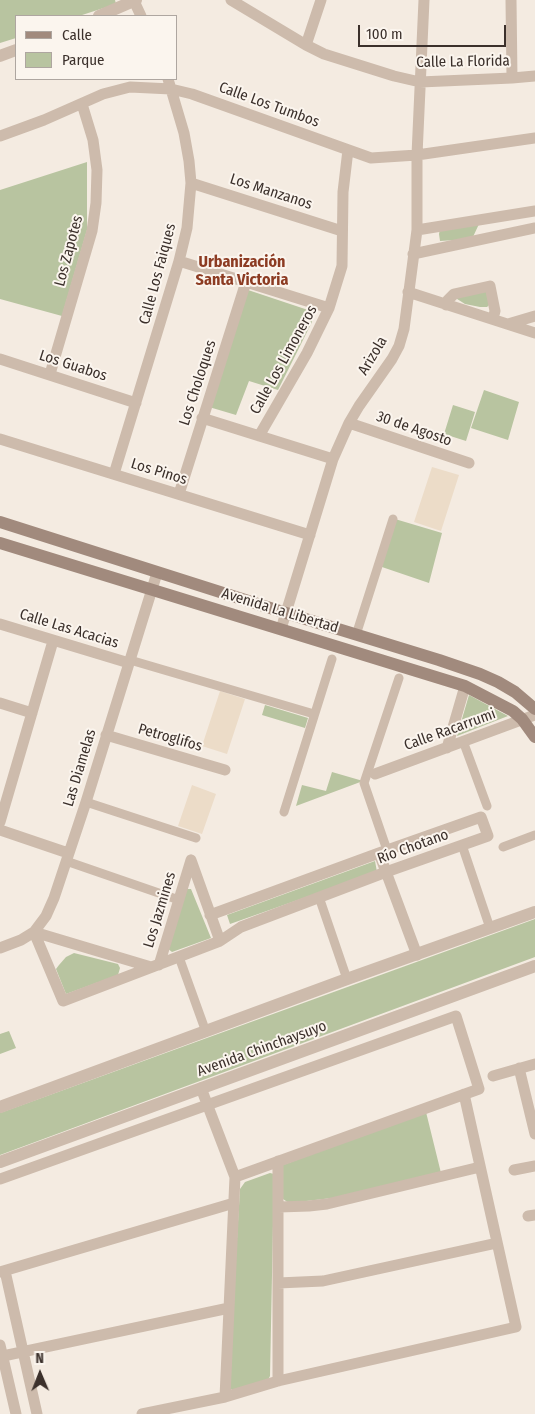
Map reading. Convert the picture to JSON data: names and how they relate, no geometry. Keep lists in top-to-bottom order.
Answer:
{
  "streets": {
    "main road": ["Avenida La Libertad"],
    "street": [
      "Calle La Florida",
      "Calle Los Tumbos",
      "Los Manzanos",
      "Los Zapotes",
      "Calle Los Faiques",
      "Arizola",
      "Calle Los Limoneros",
      "Los Guabos",
      "Los Choloques",
      "30 de Agosto",
      "Los Pinos",
      "Calle Las Acacias",
      "Calle Racarrumi",
      "Petroglifos",
      "Las Diamelas",
      "Río Chotano",
      "Los Jazmines",
      "Avenida Chinchaysuyo"
    ]
  },
  "crossings": [
    ["Calle La Florida", "Arizola"],
    ["Calle Los Tumbos", "Los Zapotes"],
    ["Calle Los Tumbos", "Calle Los Faiques"],
    ["Calle Los Tumbos", "Arizola"],
    ["Calle Los Tumbos", "Calle Los Limoneros"],
    ["Los Manzanos", "Calle Los Faiques"],
    ["Los Manzanos", "Calle Los Limoneros"],
    ["Los Zapotes", "Los Guabos"],
    ["Calle Los Faiques", "Los Guabos"],
    ["Calle Los Faiques", "Los Pinos"],
    ["Arizola", "30 de Agosto"],
    ["Arizola", "Los Pinos"],
    ["Arizola", "Avenida La Libertad"],
    ["Los Choloques", "Los Pinos"],
    ["Avenida La Libertad", "Calle Racarrumi"],
    ["Avenida La Libertad", "Las Diamelas"],
    ["Calle Las Acacias", "Las Diamelas"],
    ["Petroglifos", "Las Diamelas"],
    ["Las Diamelas", "Río Chotano"],
    ["Río Chotano", "Los Jazmines"]
  ],
  "districts": ["Urbanización Santa Victoria"],
  "legend": ["Calle", "Parque"],
  "scale_bar": "100 m",
  "north": "top"
}
